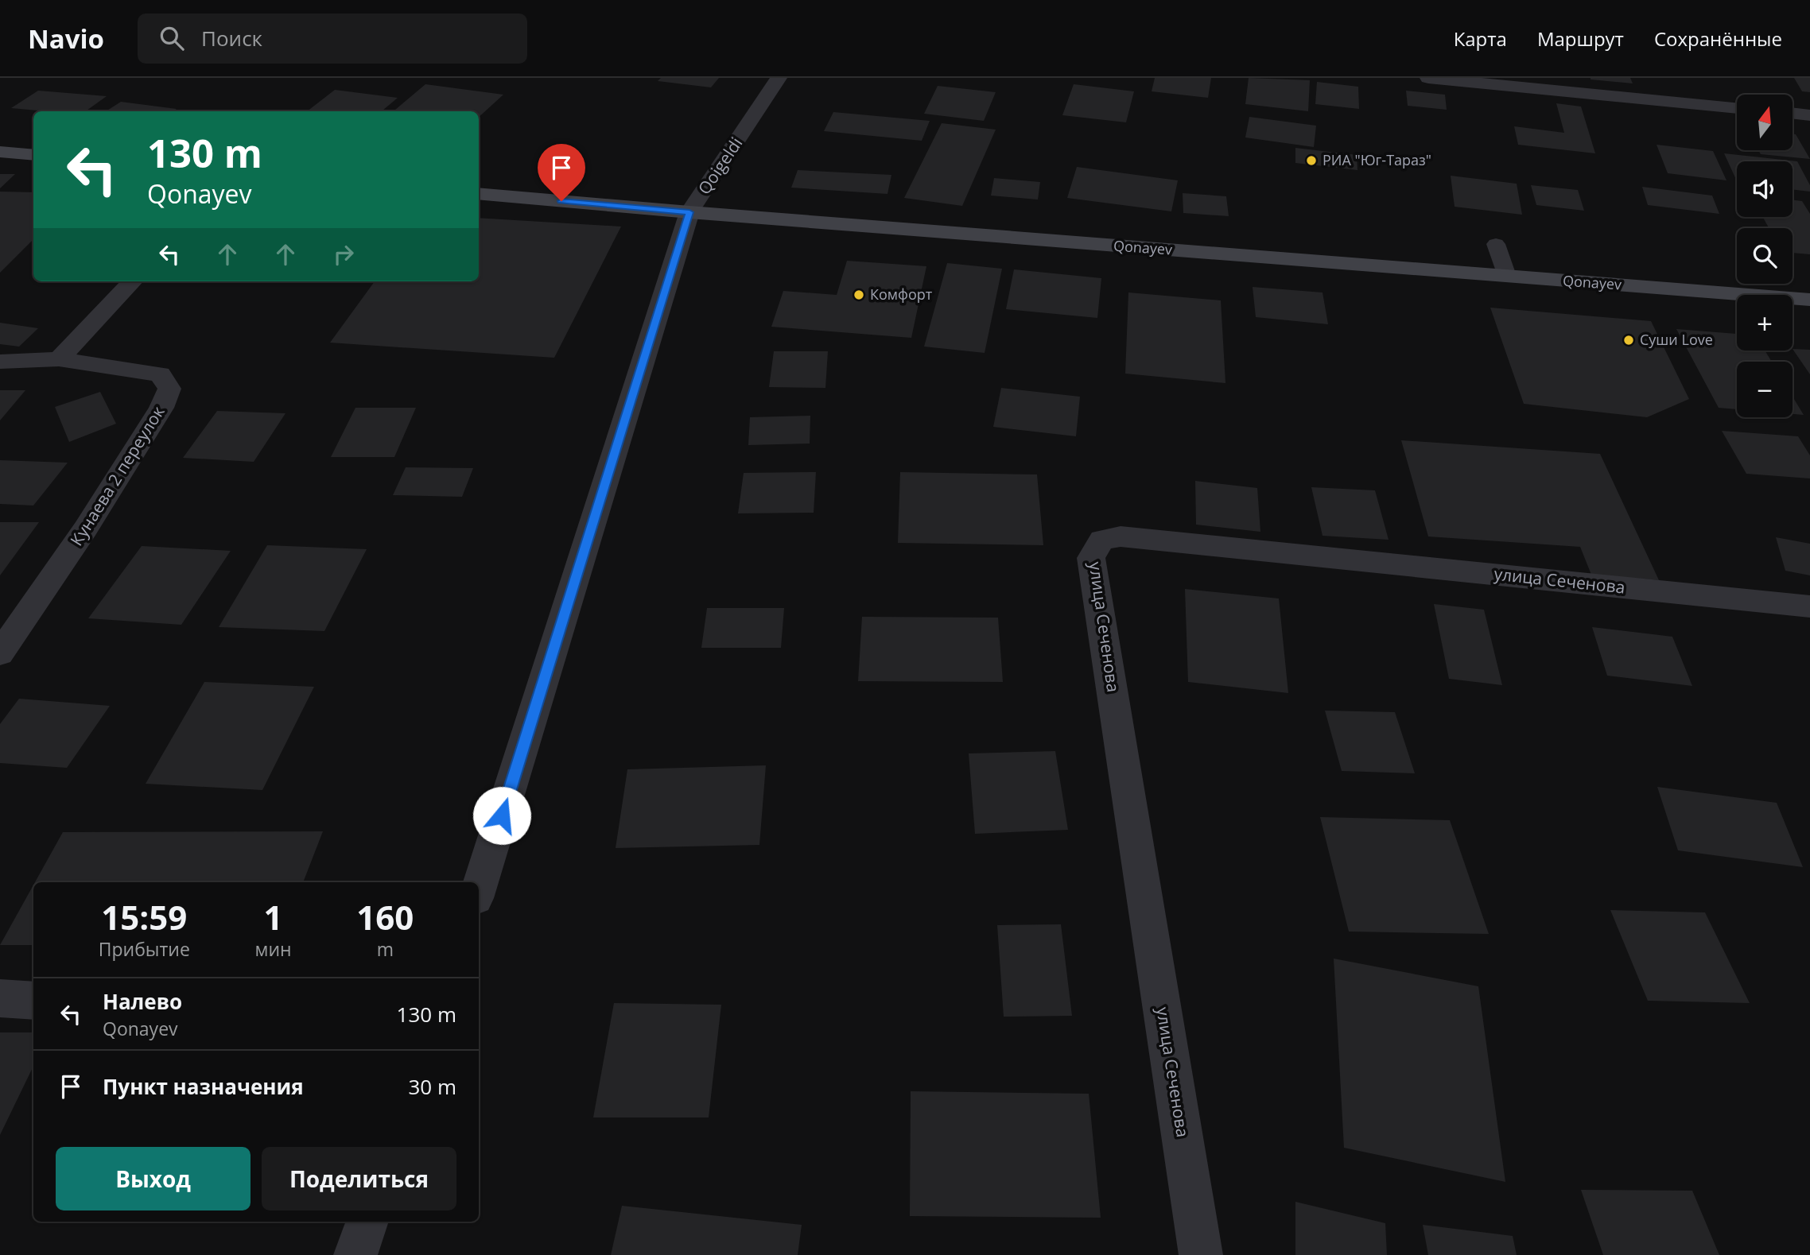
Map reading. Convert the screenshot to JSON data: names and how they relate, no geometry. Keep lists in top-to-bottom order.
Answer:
{
  "streets": {
    "main road": ["Qonayev"],
    "street": ["Qoigeldi", "Кунаева 2 переулок", "улица Сеченова"]
  },
  "crossings": [
    ["Qoigeldi", "Qonayev"]
  ],
  "places": ["РИА \"Юг-Тараз\"", "Комфорт", "Суши Love"],
  "north": "top",
  "page": {
    "header": "Navio",
    "search": "Поиск",
    "nav": ["Карта", "Маршрут", "Сохранённые"],
    "map_buttons": ["+", "−"],
    "turn": ["130 m", "Qonayev"],
    "eta": [
      "15:59",
      "Прибытие",
      "1",
      "мин",
      "160",
      "m"
    ],
    "list": [
      {
        "name": "Налево",
        "note": "Qonayev",
        "value": "130 m"
      },
      {
        "name": "Пункт назначения",
        "value": "30 m"
      }
    ],
    "buttons": ["Выход", "Поделиться"]
  }
}
